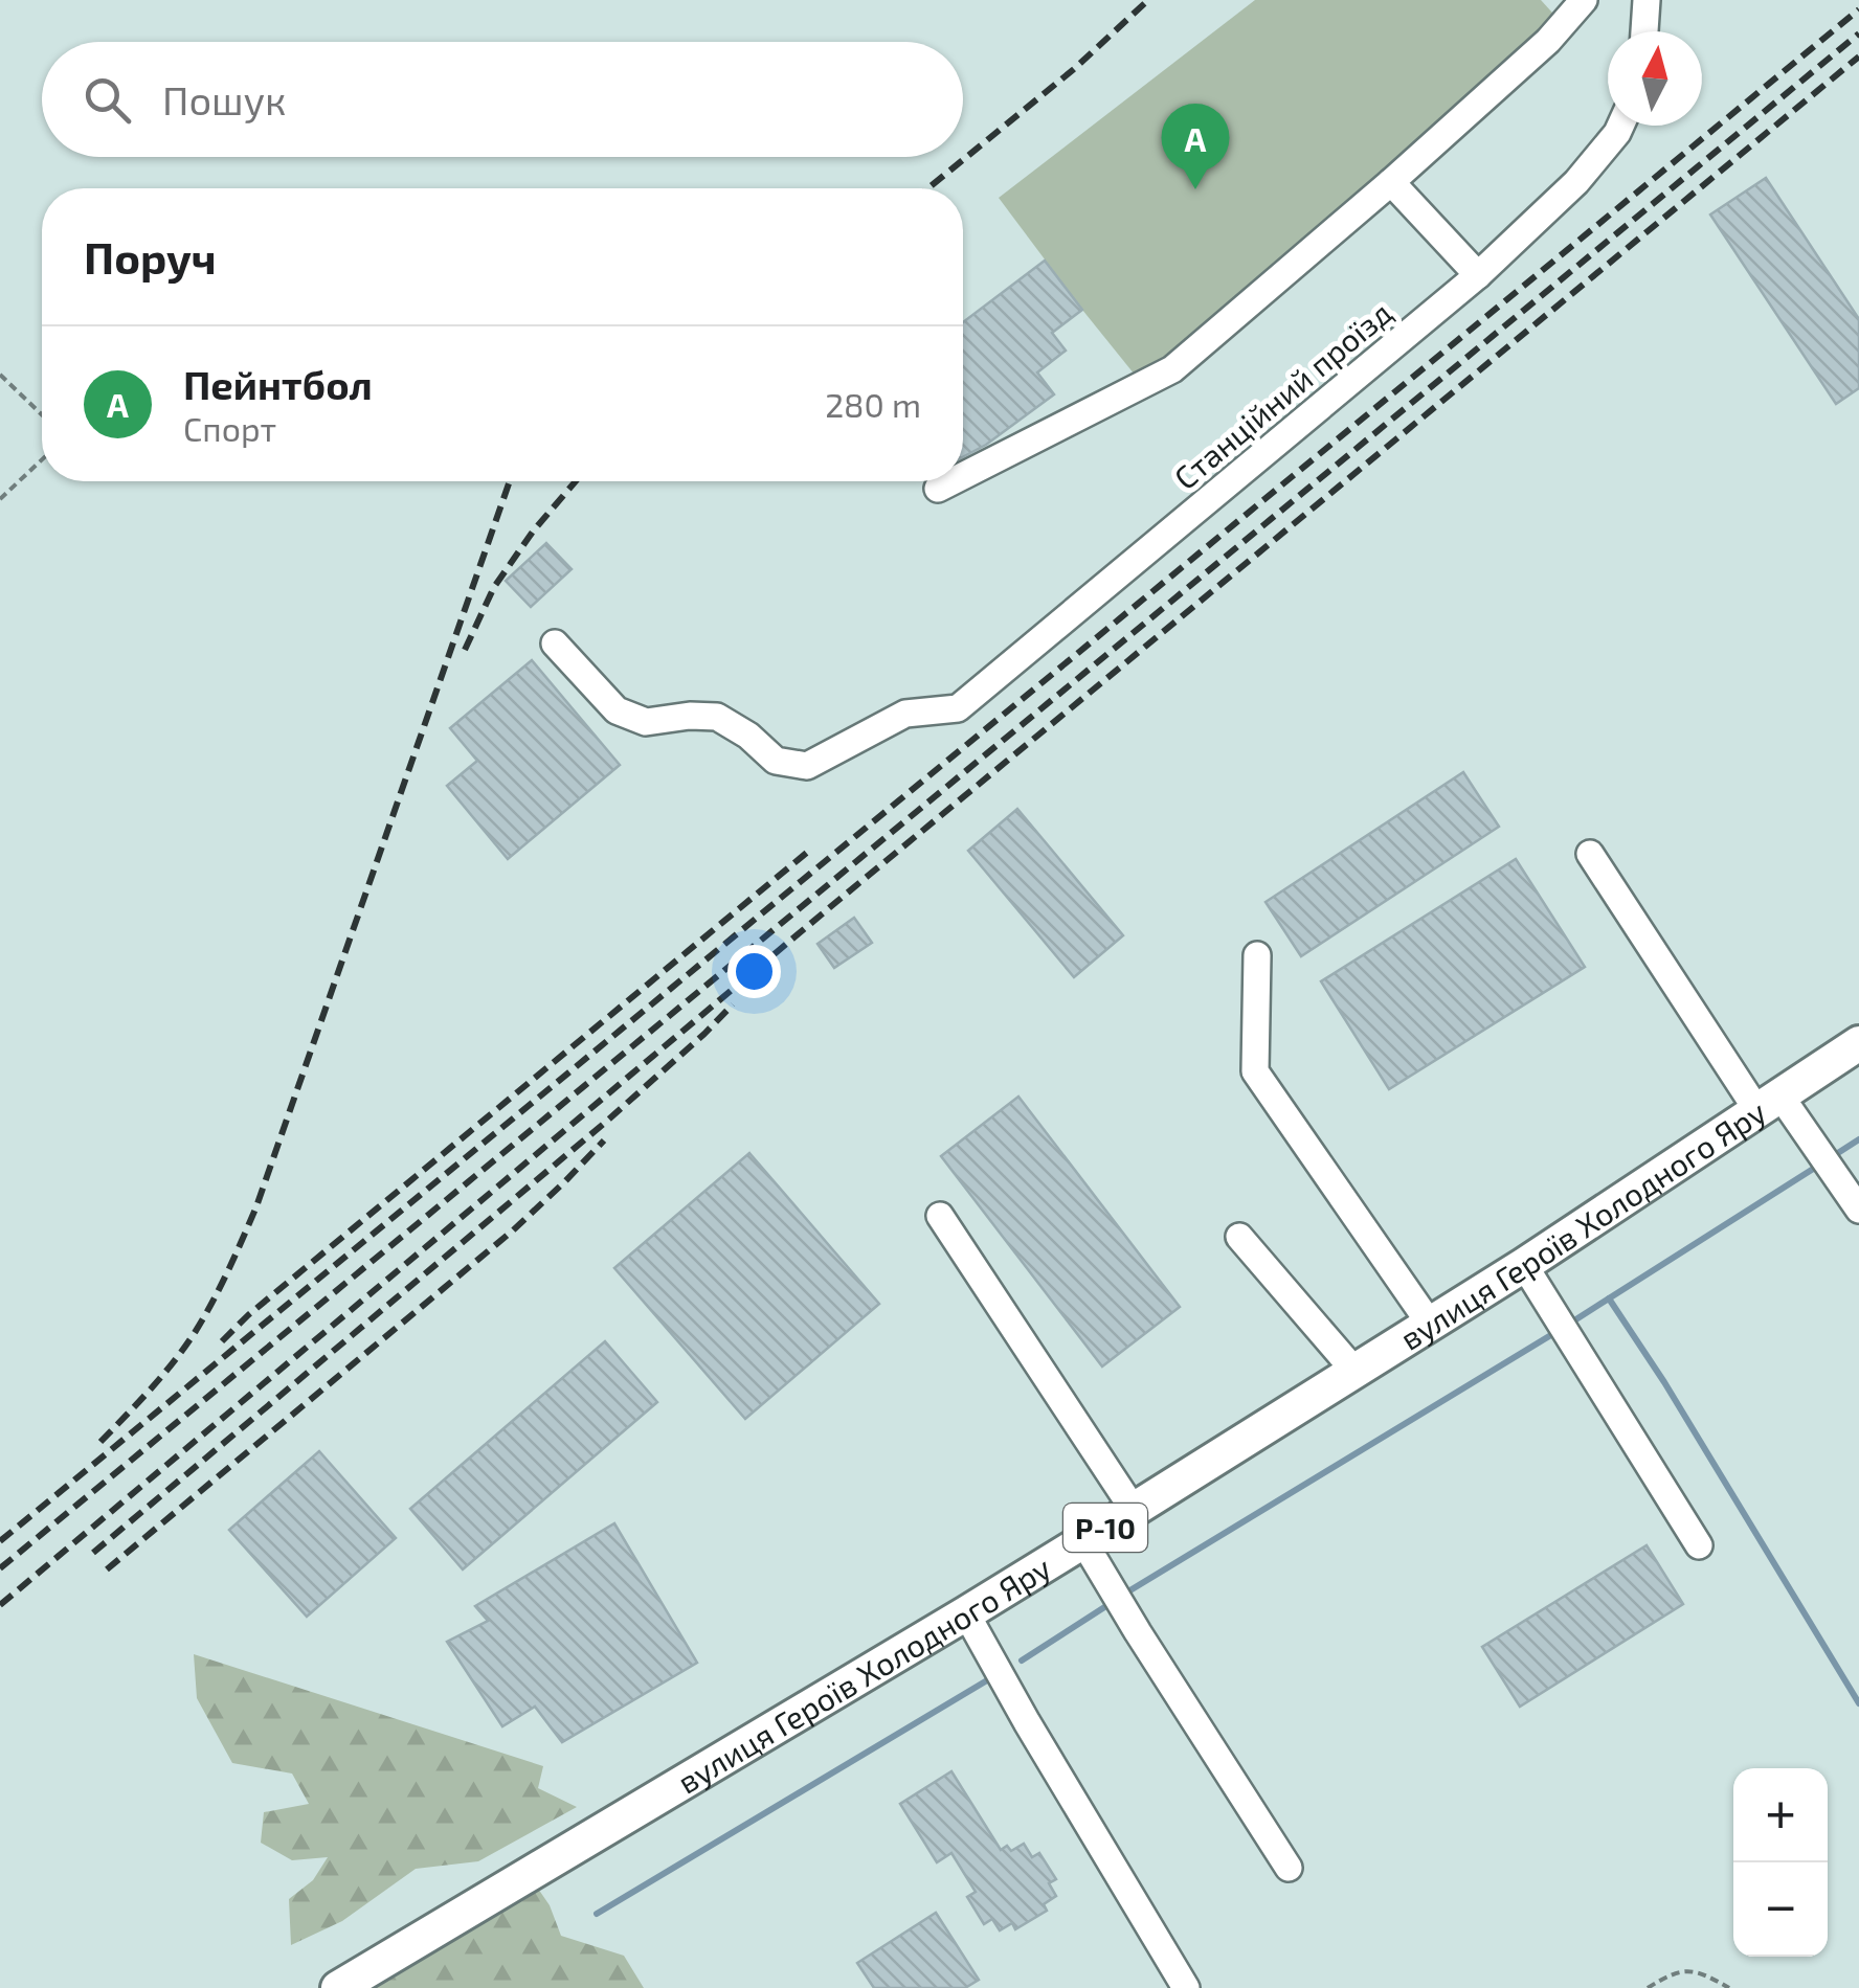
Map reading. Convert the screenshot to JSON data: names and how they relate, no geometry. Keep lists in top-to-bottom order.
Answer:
{
  "streets": {
    "main road": ["вулиця Героїв Холодного Яру", "Р-10"],
    "street": ["Станційний проїзд"]
  },
  "north": "top",
  "page": {
    "search": "Пошук",
    "pins": "A",
    "heading": "Поруч",
    "list": [
      {
        "mark": "A",
        "name": "Пейнтбол",
        "note": "Спорт",
        "value": "280 m"
      }
    ],
    "map_buttons": ["+", "−"]
  }
}
